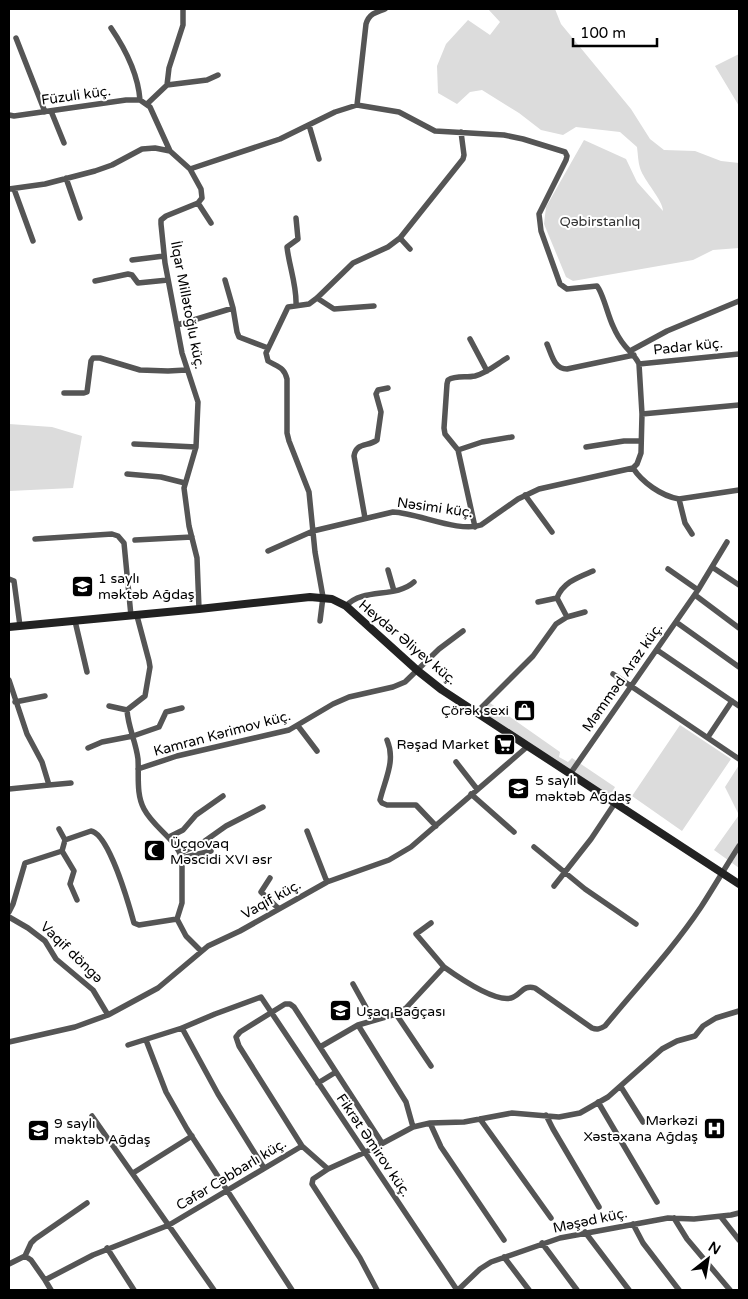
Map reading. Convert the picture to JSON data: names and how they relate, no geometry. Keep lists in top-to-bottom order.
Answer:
{
  "streets": {
    "main road": ["Heydər Əliyev küç."],
    "street": [
      "Füzuli küç.",
      "İlqar Millətoğlu küç.",
      "Padar küç.",
      "Nəsimi küç.",
      "Məmməd Araz küç.",
      "Kamran Kərimov küç.",
      "Vaqif küç.",
      "Vaqif döngə",
      "Fikrət Əmirov küç.",
      "Cəfər Cəbbarlı küç.",
      "Məşəd küç."
    ]
  },
  "crossings": [
    ["İlqar Millətoğlu küç.", "Heydər Əliyev küç."],
    ["Heydər Əliyev küç.", "Məmməd Araz küç."],
    ["Heydər Əliyev küç.", "Kamran Kərimov küç."],
    ["Heydər Əliyev küç.", "Vaqif küç."],
    ["Vaqif küç.", "Vaqif döngə"],
    ["Fikrət Əmirov küç.", "Məşəd küç."]
  ],
  "parks": ["Qəbirstanlıq"],
  "places": {
    "school or university": [
      "1 saylı məktəb Ağdaş",
      "5 saylı məktəb Ağdaş",
      "Uşaq Bağçası",
      "9 saylı məktəb Ağdaş"
    ],
    "shop": ["Çörək sexi"],
    "supermarket": ["Rəşad Market"],
    "mosque": ["Üçqovaq Məscidi XVI əsr"],
    "hospital": ["Mərkəzi Xəstəxana Ağdaş"]
  },
  "scale_bar": "100 m",
  "north": "top right"
}
